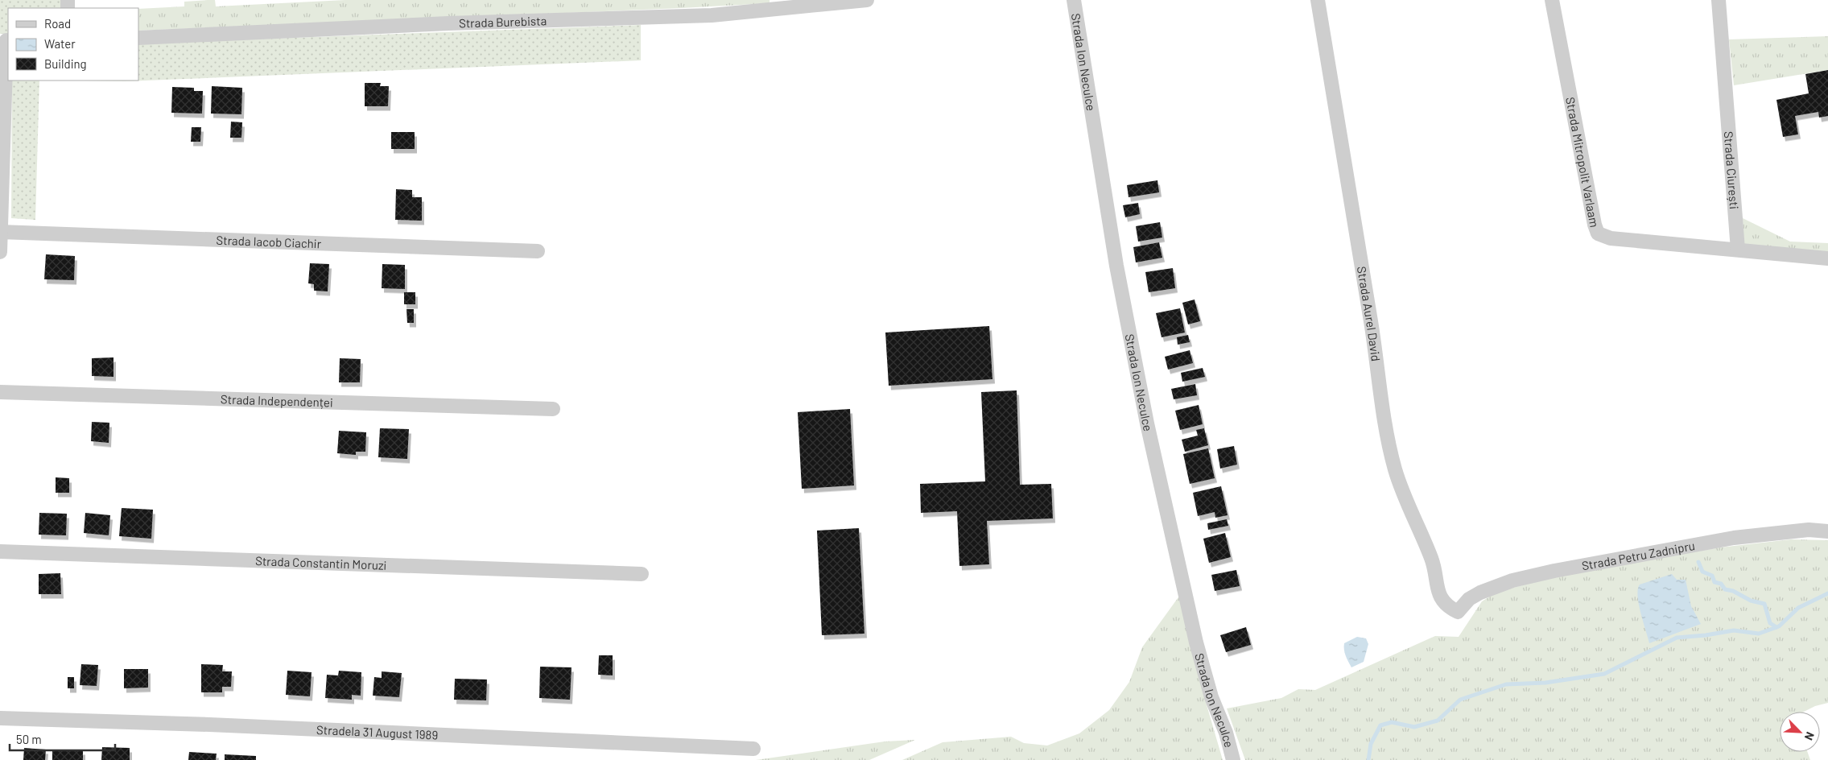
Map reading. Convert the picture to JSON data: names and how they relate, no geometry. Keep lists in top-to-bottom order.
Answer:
{
  "streets": {
    "street": [
      "Strada Burebista",
      "Strada Ion Neculce",
      "Strada Mitropolit Varlaam",
      "Strada Ciurești",
      "Strada Iacob Ciachir",
      "Strada Aurel David",
      "Strada Independenței",
      "Strada Petru Zadnipru",
      "Strada Constantin Moruzi",
      "Stradela 31 August 1989"
    ]
  },
  "crossings": [
    ["Strada Mitropolit Varlaam", "Strada Ciurești"],
    ["Strada Aurel David", "Strada Petru Zadnipru"]
  ],
  "legend": ["Road", "Water", "Building"],
  "scale_bar": "50 m",
  "north": "bottom right"
}
